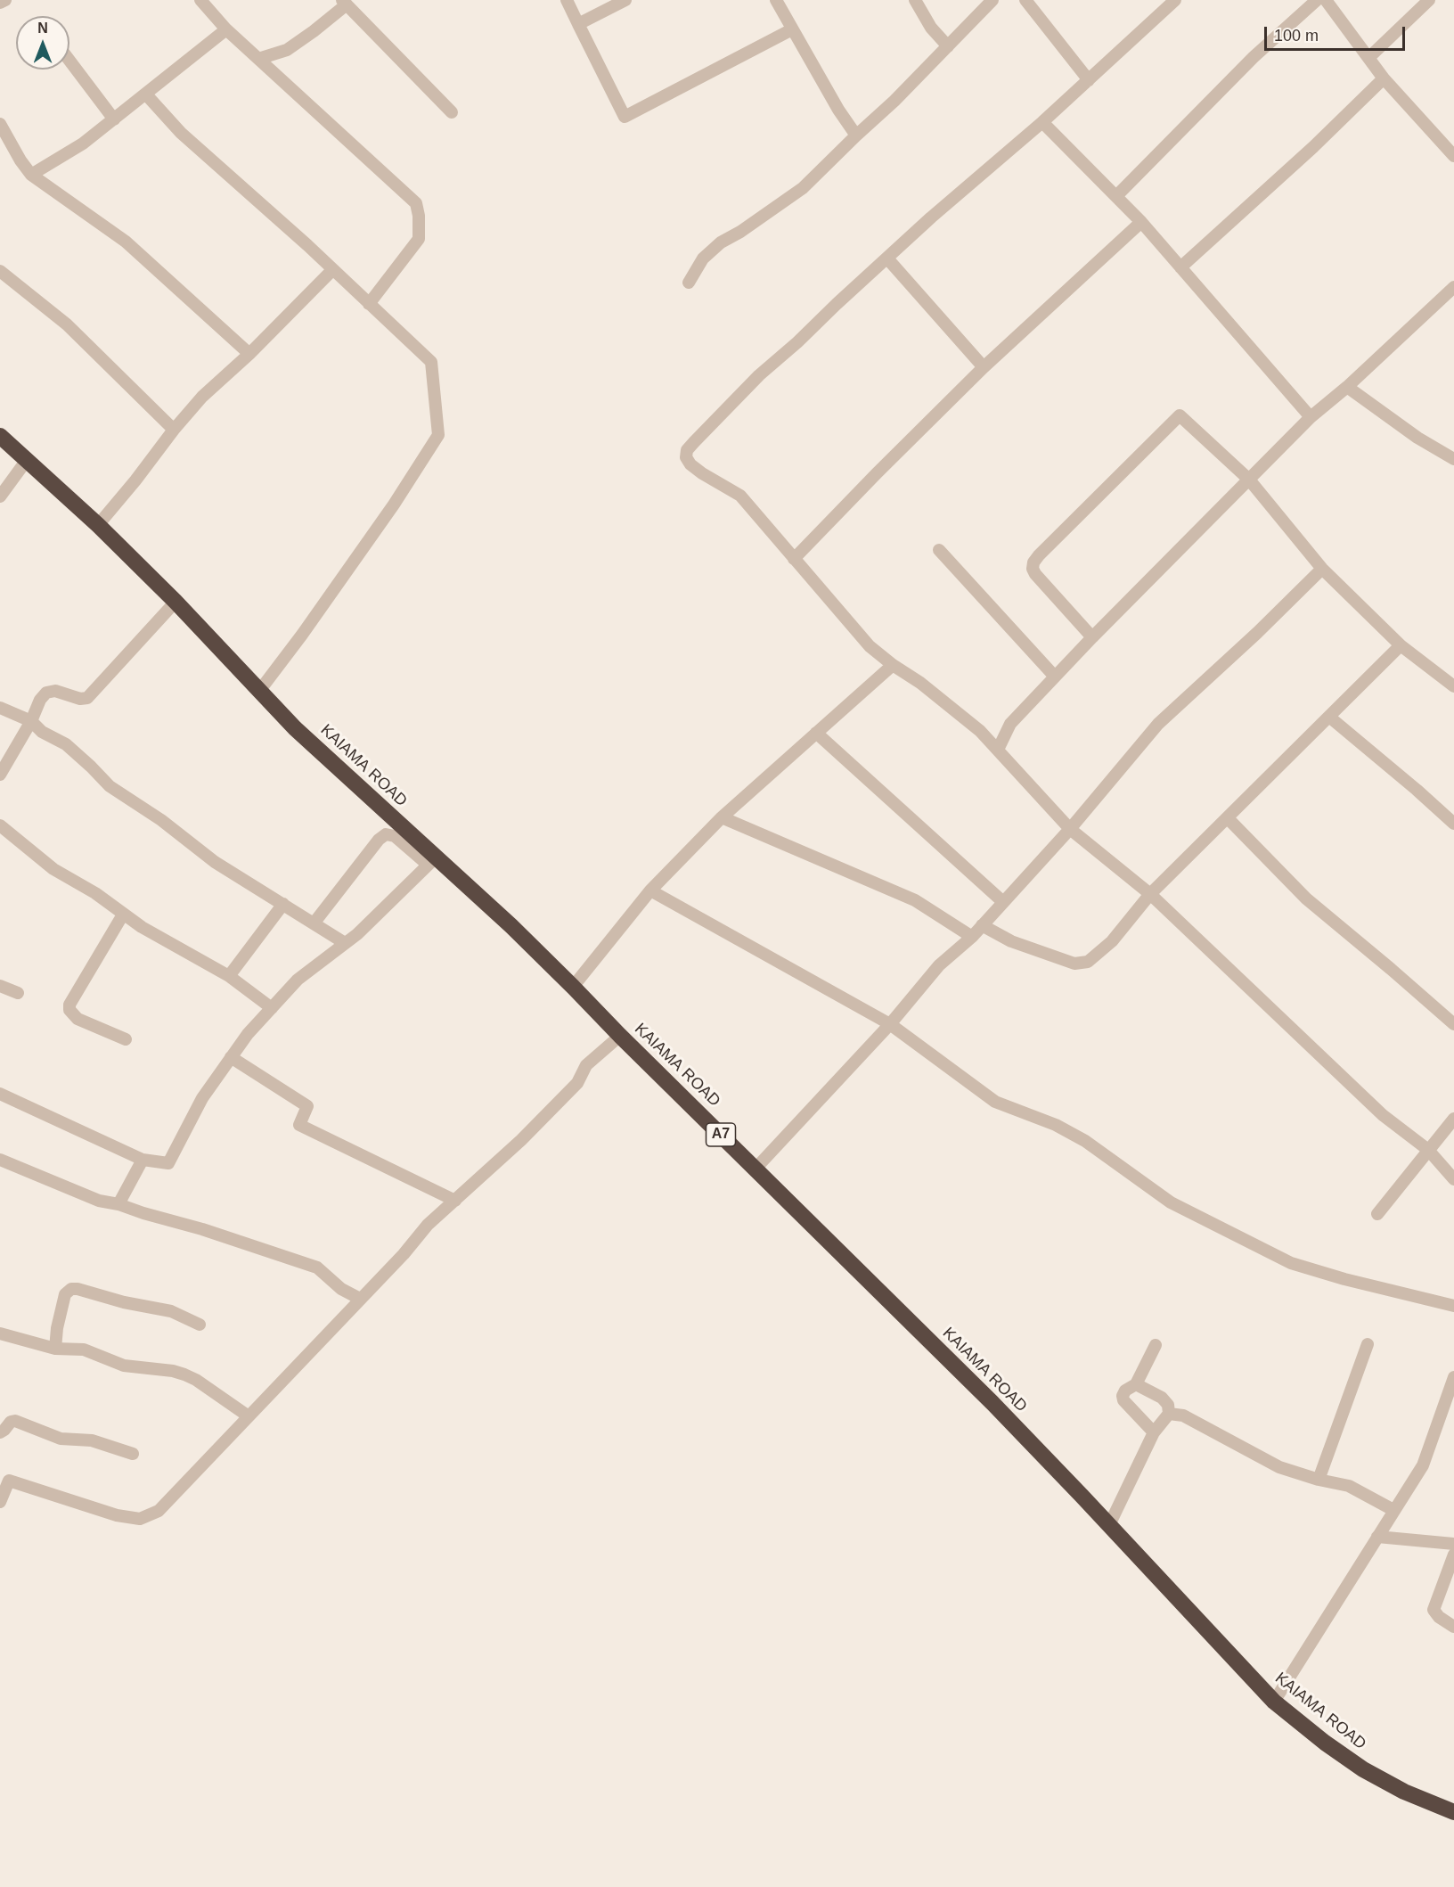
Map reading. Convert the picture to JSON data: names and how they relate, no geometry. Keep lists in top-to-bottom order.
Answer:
{
  "streets": {
    "highway": ["KAIAMA ROAD", "A7"]
  },
  "scale_bar": "100 m",
  "north": "top"
}
